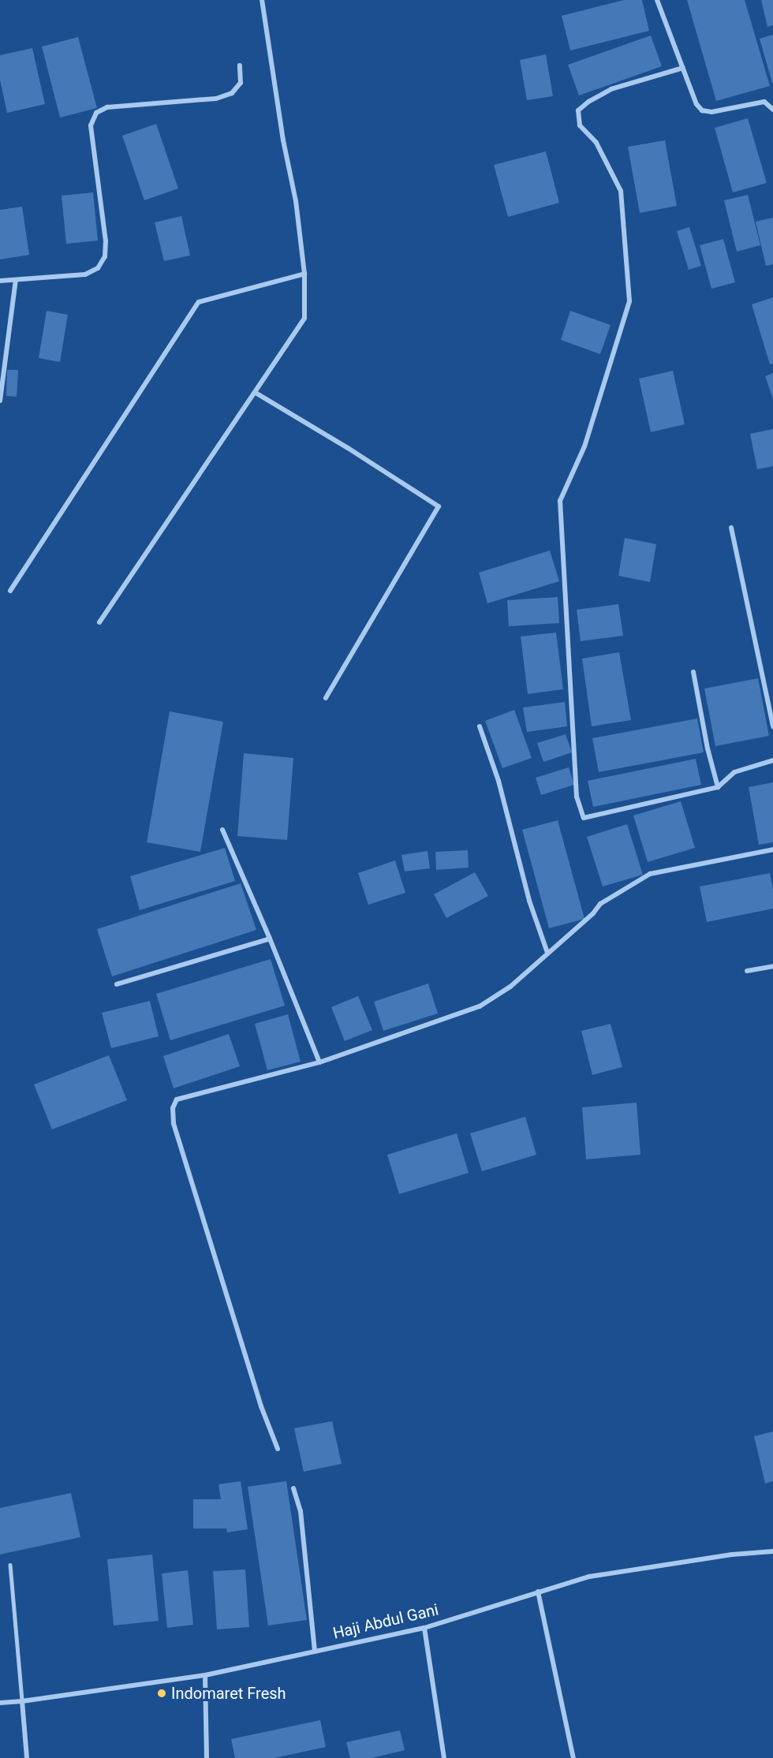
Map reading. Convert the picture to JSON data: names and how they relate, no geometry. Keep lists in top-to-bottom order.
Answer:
{
  "streets": {
    "street": ["Haji Abdul Gani"]
  },
  "places": ["Indomaret Fresh"]
}
